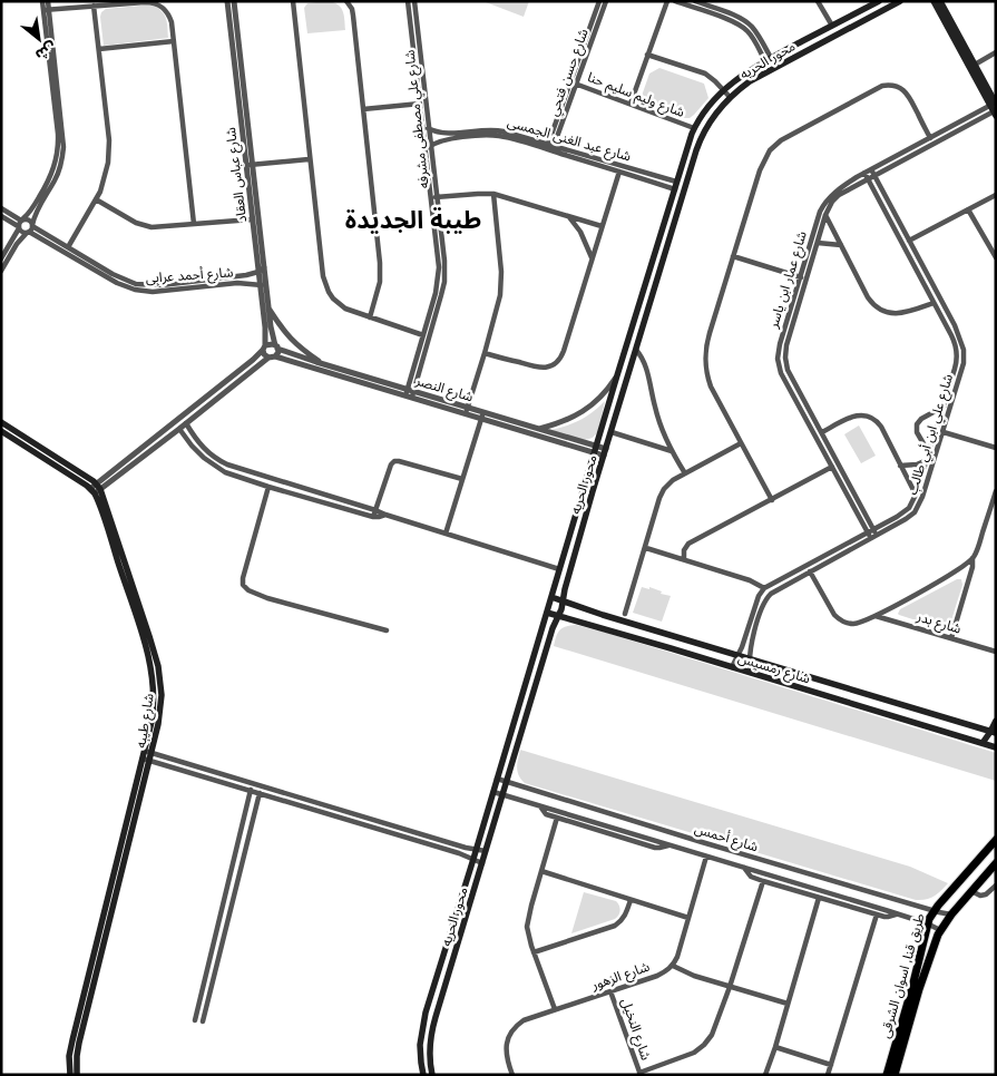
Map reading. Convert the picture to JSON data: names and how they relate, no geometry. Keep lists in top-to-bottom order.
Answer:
{
  "streets": {
    "main road": [
      "محور الحريه",
      "شارع رمسيس",
      "شارع طيبه",
      "طريق قنا, اسوان الشرقى"
    ],
    "street": [
      "شارع حسن فتحي",
      "شارع وليم سليم حنا",
      "شارع علي مصطفى مشرفه",
      "شارع عبد الغنى الجمسى",
      "شارع عباس العقاد",
      "شارع أحمد عرابى",
      "شارع عمار ابن ياسر",
      "شارع النصر",
      "شارع علي ابن أبي طالب",
      "شارع بدر",
      "شارع أحمس",
      "شارع الزهور",
      "شارع النخيل"
    ]
  },
  "crossings": [
    ["محور الحريه", "شارع وليم سليم حنا"],
    ["محور الحريه", "شارع عبد الغنى الجمسى"],
    ["محور الحريه", "شارع النصر"],
    ["محور الحريه", "شارع رمسيس"],
    ["محور الحريه", "شارع أحمس"],
    ["شارع حسن فتحي", "شارع وليم سليم حنا"],
    ["شارع حسن فتحي", "شارع عبد الغنى الجمسى"],
    ["شارع علي مصطفى مشرفه", "شارع عبد الغنى الجمسى"],
    ["شارع علي مصطفى مشرفه", "شارع النصر"],
    ["شارع عباس العقاد", "شارع أحمد عرابى"],
    ["شارع عباس العقاد", "شارع النصر"],
    ["شارع عمار ابن ياسر", "شارع علي ابن أبي طالب"],
    ["شارع علي ابن أبي طالب", "شارع رمسيس"],
    ["شارع أحمس", "طريق قنا, اسوان الشرقى"],
    ["شارع الزهور", "شارع النخيل"]
  ],
  "districts": ["طيبة الجديدة"],
  "north": "bottom right"
}
